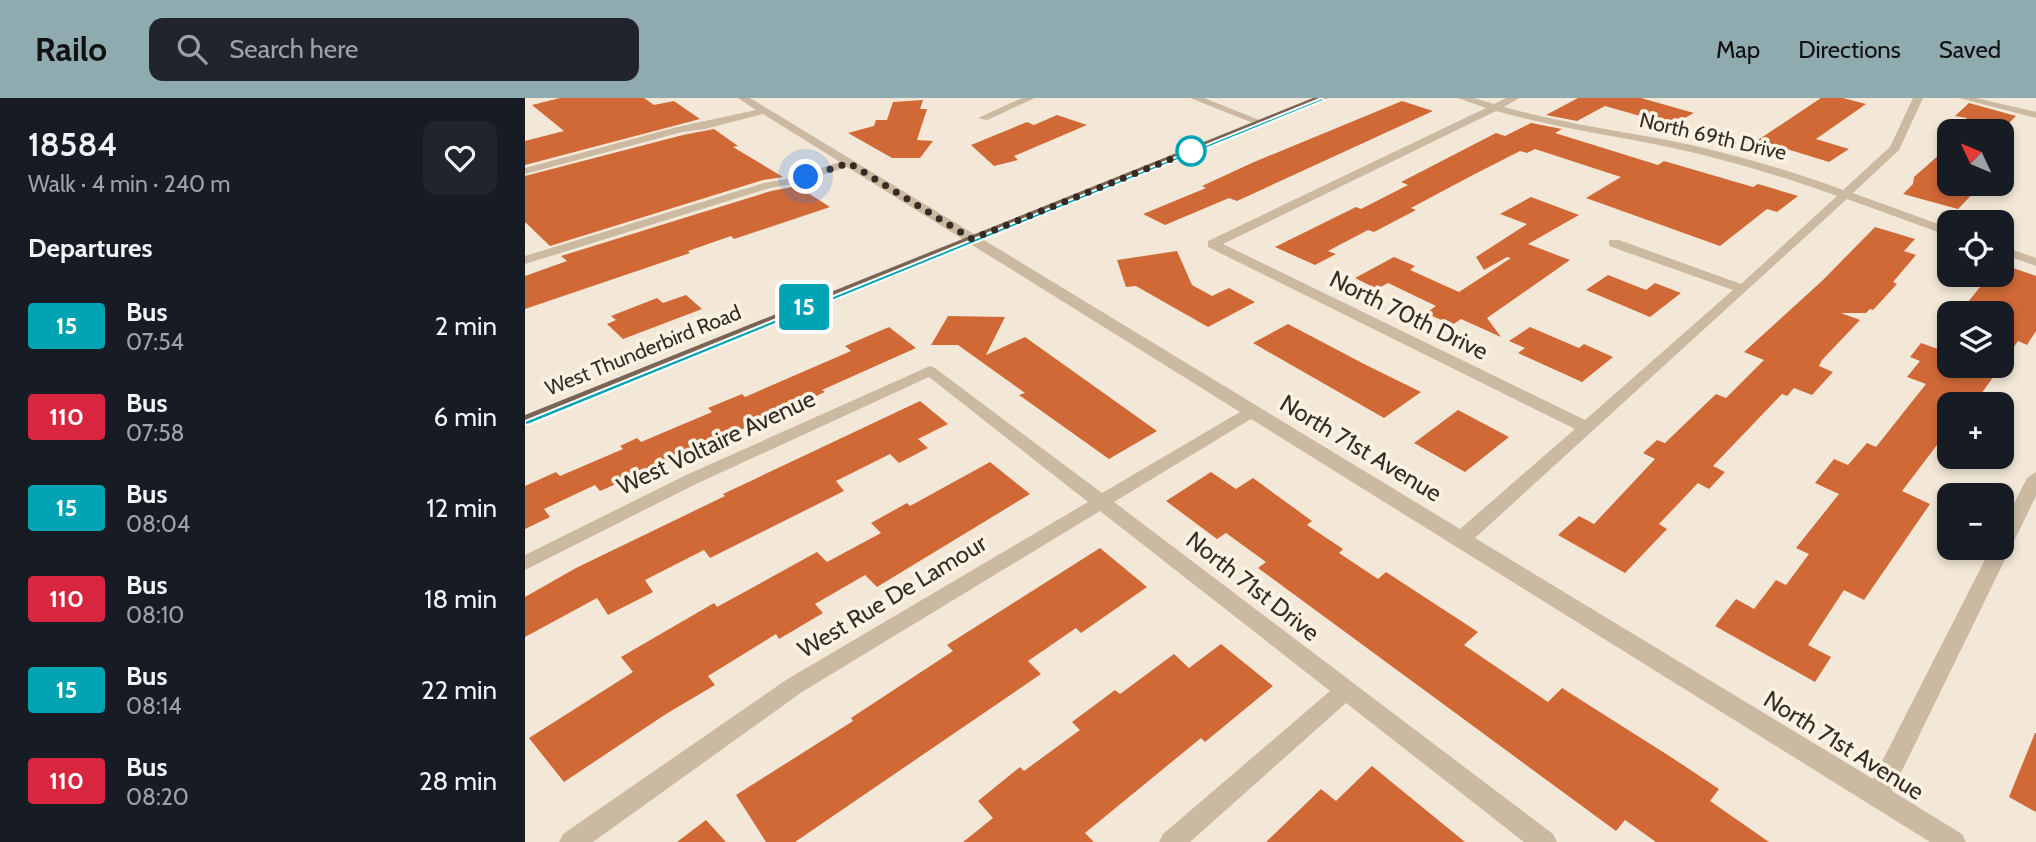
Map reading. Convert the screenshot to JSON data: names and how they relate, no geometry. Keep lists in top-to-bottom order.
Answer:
{
  "streets": {
    "main road": ["West Thunderbird Road"],
    "street": [
      "North 69th Drive",
      "North 70th Drive",
      "West Voltaire Avenue",
      "North 71st Avenue",
      "North 71st Drive",
      "West Rue De Lamour"
    ]
  },
  "crossings": [
    ["North 69th Drive", "North 70th Drive"],
    ["West Thunderbird Road", "North 71st Avenue"],
    ["West Voltaire Avenue", "North 71st Drive"],
    ["North 71st Avenue", "West Rue De Lamour"],
    ["North 71st Drive", "West Rue De Lamour"]
  ],
  "lines": ["bus line 15"],
  "north": "top left",
  "page": {
    "header": "Railo",
    "search": "Search here",
    "nav": ["Map", "Directions", "Saved"],
    "heading": [
      ["18584", "Walk · 4 min · 240 m"],
      "Departures"
    ],
    "on_map": "15",
    "map_buttons": ["+", "−"],
    "list": [
      {
        "mark": "15",
        "name": "Bus",
        "note": "07:54",
        "value": "2 min"
      },
      {
        "mark": "110",
        "name": "Bus",
        "note": "07:58",
        "value": "6 min"
      },
      {
        "mark": "15",
        "name": "Bus",
        "note": "08:04",
        "value": "12 min"
      },
      {
        "mark": "110",
        "name": "Bus",
        "note": "08:10",
        "value": "18 min"
      },
      {
        "mark": "15",
        "name": "Bus",
        "note": "08:14",
        "value": "22 min"
      },
      {
        "mark": "110",
        "name": "Bus",
        "note": "08:20",
        "value": "28 min"
      }
    ]
  }
}
